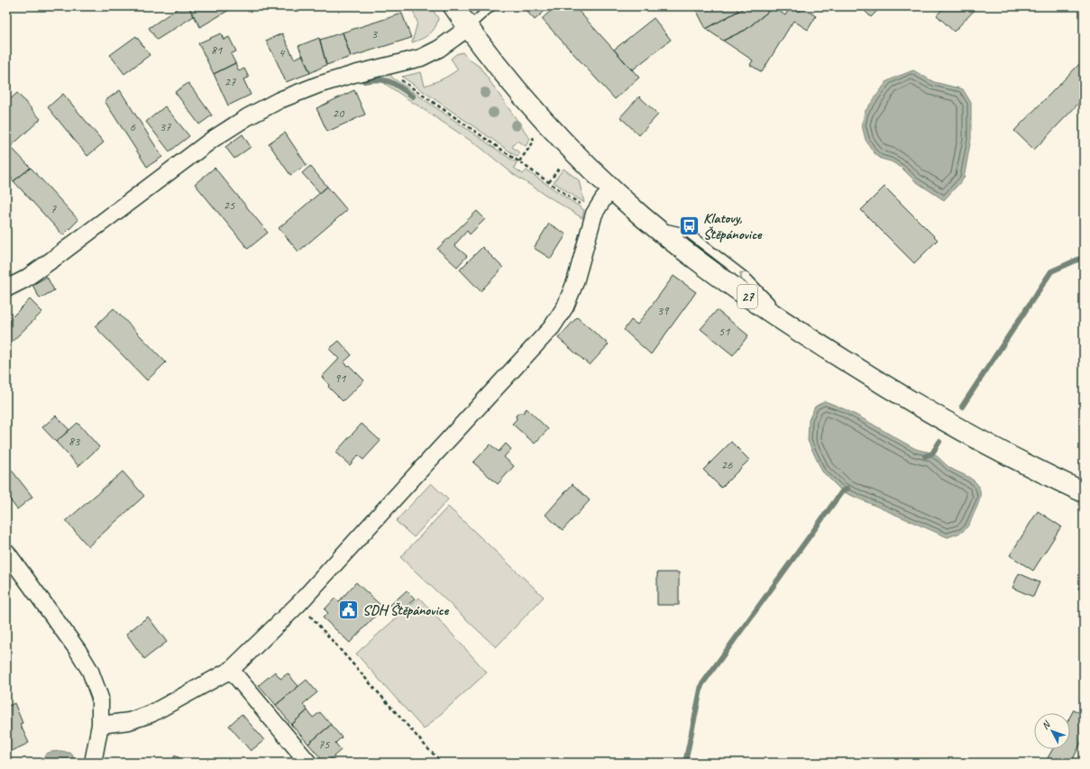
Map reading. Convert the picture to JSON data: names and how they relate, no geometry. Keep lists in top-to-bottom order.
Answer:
{
  "streets": {
    "main road": ["27"]
  },
  "places": {
    "bus stop": ["Klatovy, Štěpánovice"],
    "public building": ["SDH Štěpánovice"]
  },
  "house_numbers": [
    "3",
    "81",
    "4",
    "27",
    "20",
    "6",
    "37",
    "25",
    "7",
    "39",
    "51",
    "91",
    "83",
    "26",
    "75"
  ],
  "north": "top left"
}
